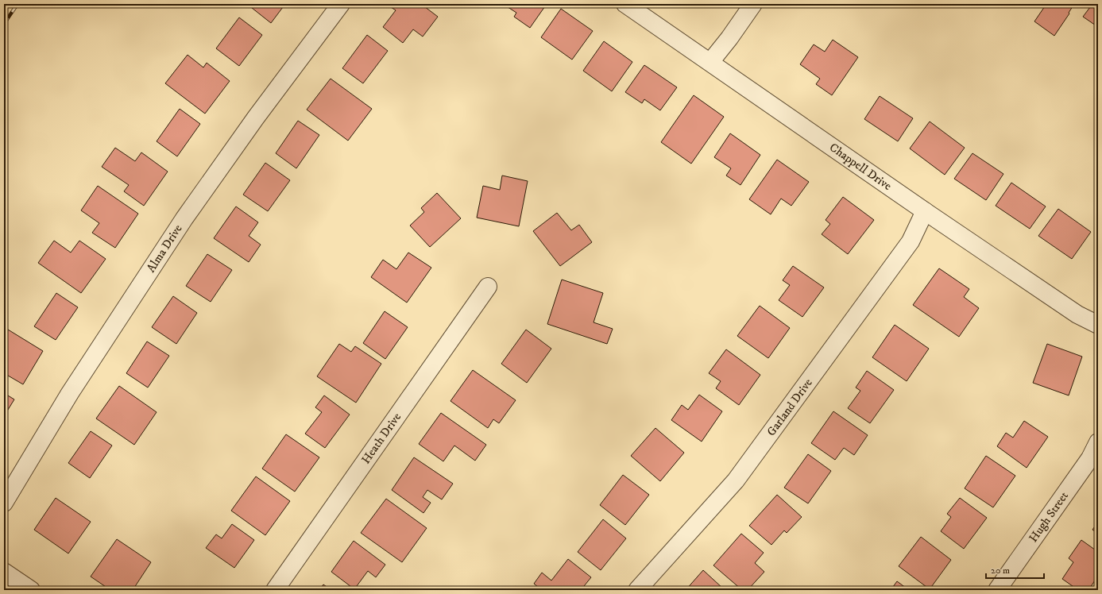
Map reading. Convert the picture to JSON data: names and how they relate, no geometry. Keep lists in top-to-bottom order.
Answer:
{
  "streets": {
    "street": [
      "Chappell Drive",
      "Alma Drive",
      "Garland Drive",
      "Heath Drive",
      "Hugh Street"
    ]
  },
  "crossings": [
    ["Chappell Drive", "Garland Drive"]
  ],
  "scale_bar": "20 m"
}
